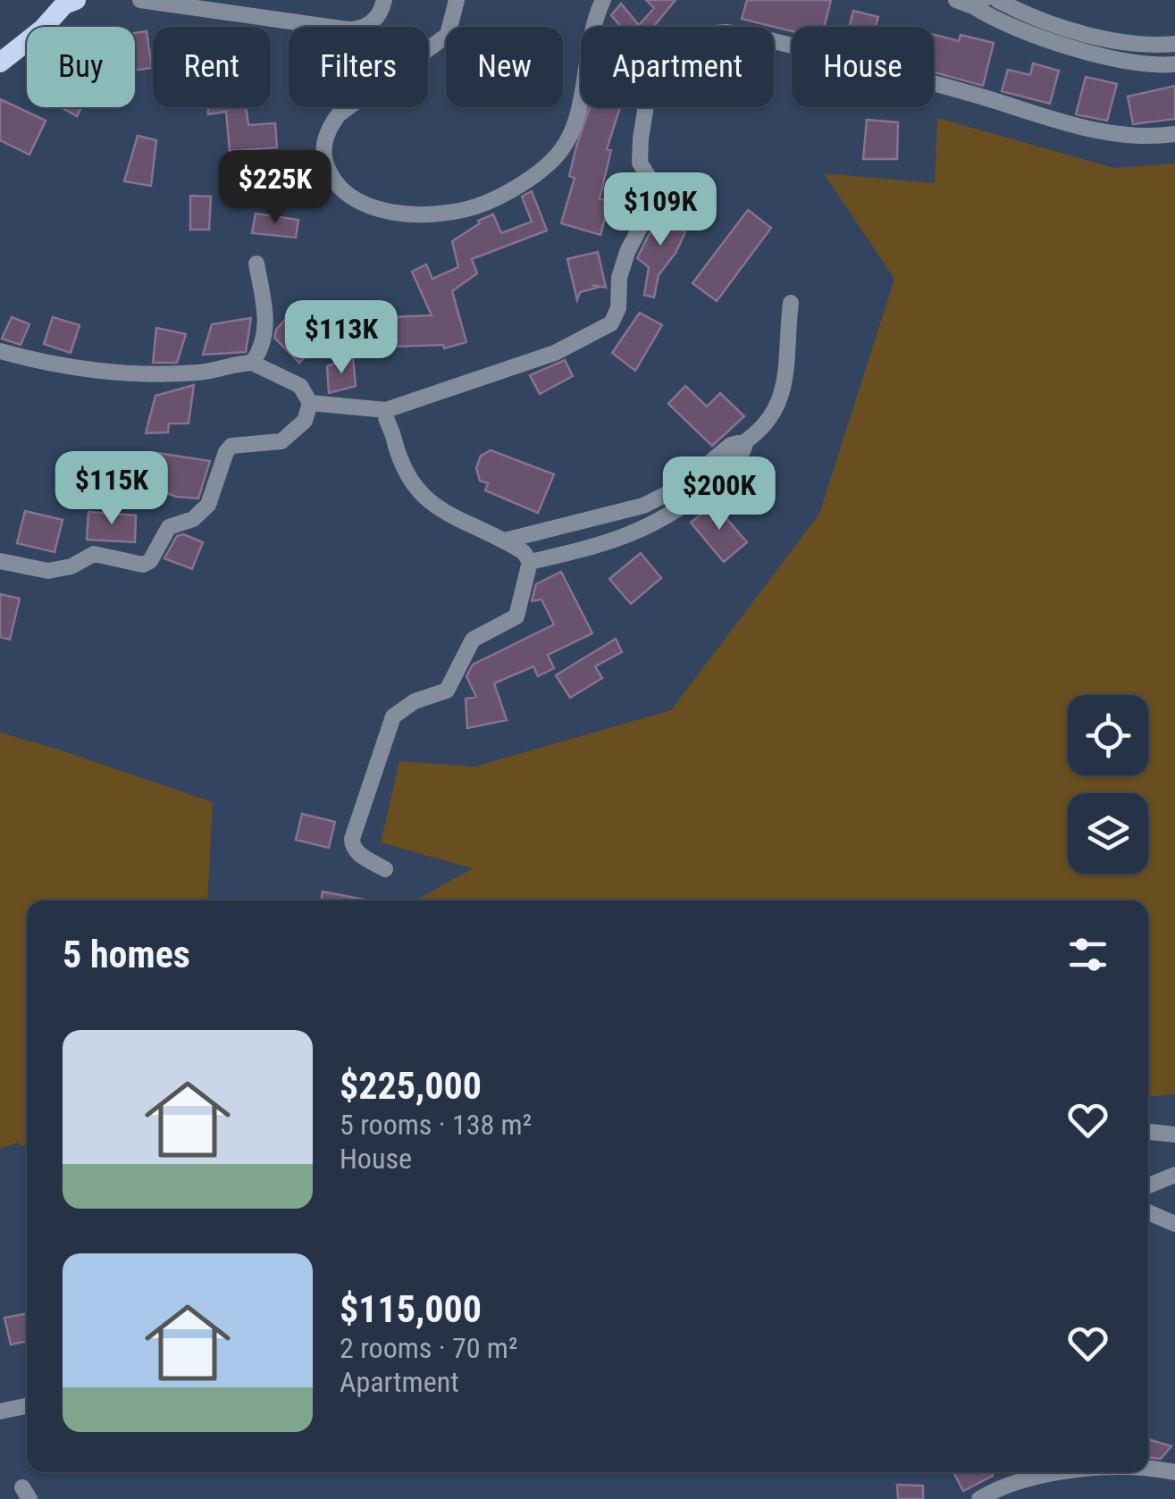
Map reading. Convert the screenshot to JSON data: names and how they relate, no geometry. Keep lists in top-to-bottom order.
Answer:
{
  "page": {
    "chip": [
      "Buy",
      "Rent",
      "Filters",
      "New",
      "Apartment",
      "House"
    ],
    "price": [
      "$225K",
      "$109K",
      "$113K",
      "$115K",
      "$200K"
    ],
    "heading": "5 homes",
    "list": [
      {
        "name": "$225,000",
        "note": "5 rooms · 138 m² · House"
      },
      {
        "name": "$115,000",
        "note": "2 rooms · 70 m² · Apartment"
      }
    ]
  }
}
